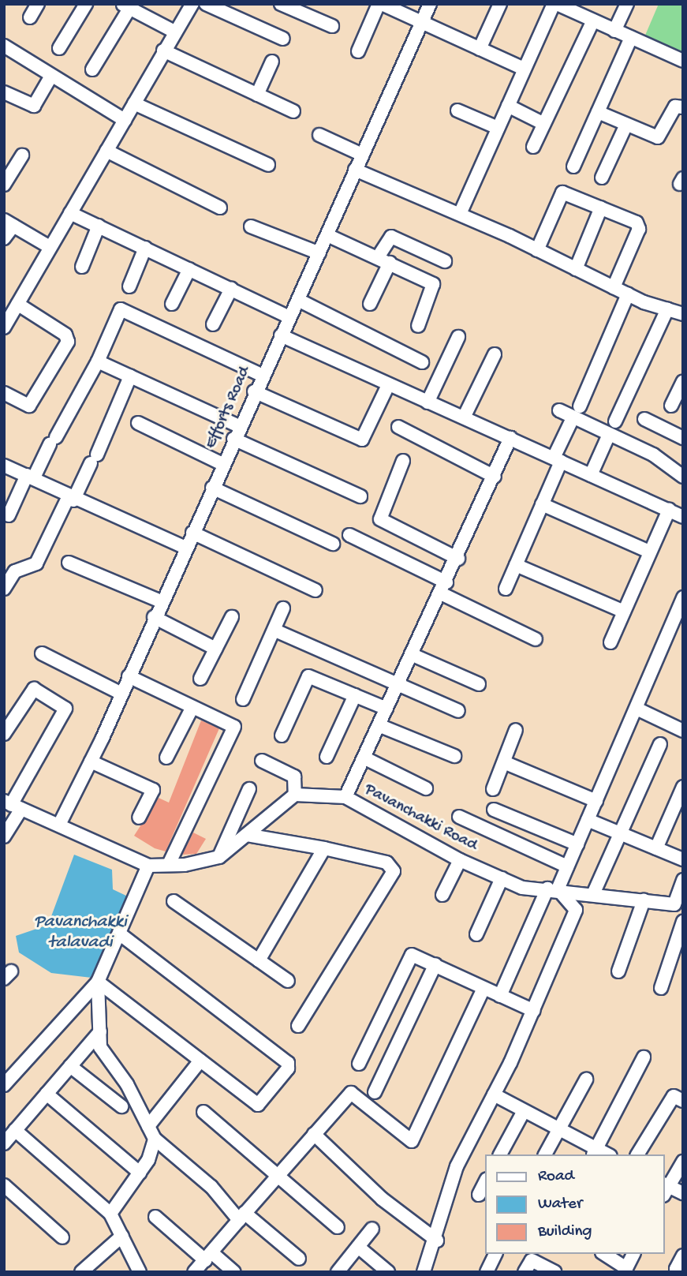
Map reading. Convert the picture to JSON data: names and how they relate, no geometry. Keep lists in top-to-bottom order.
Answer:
{
  "streets": {
    "street": ["Efforts Road", "Pavanchakki Road"]
  },
  "water": ["Pavanchakki talavadi"],
  "legend": ["Road", "Water", "Building"]
}
